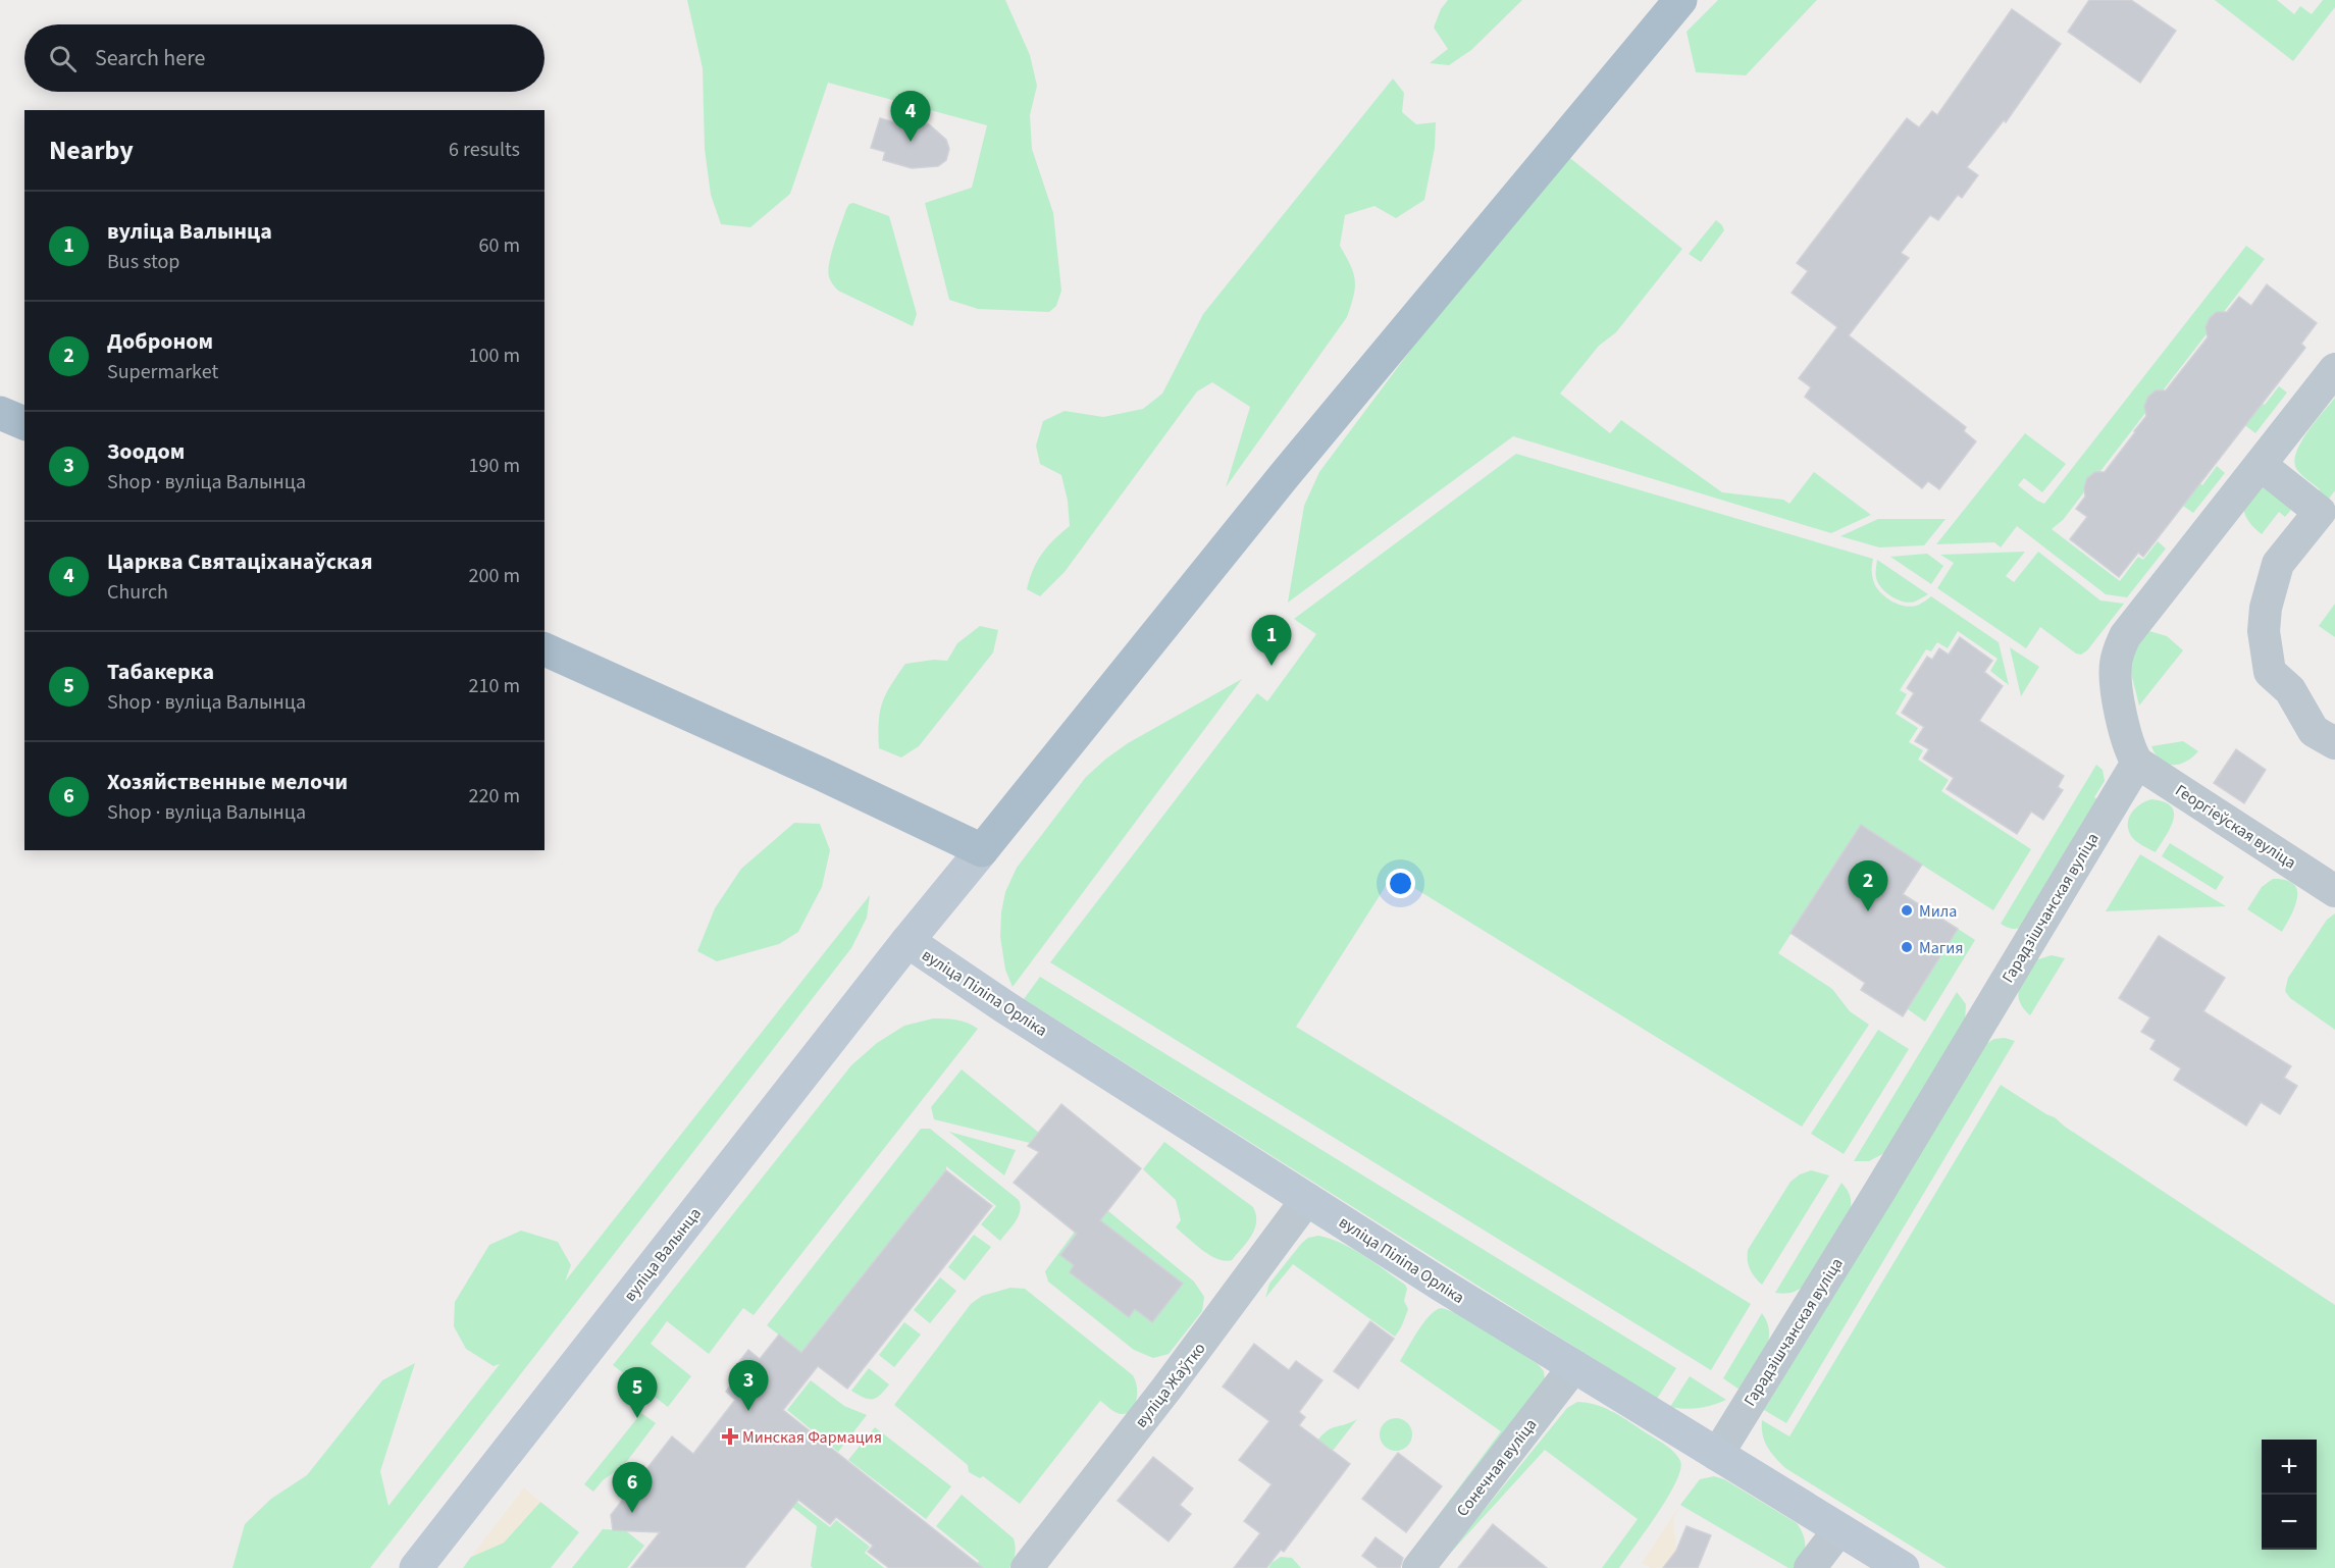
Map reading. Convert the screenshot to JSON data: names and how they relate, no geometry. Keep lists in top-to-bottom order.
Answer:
{
  "streets": {
    "street": [
      "Георгіеўская вуліца",
      "Гарадзішчанская вуліца",
      "вуліца Піліпа Орліка",
      "вуліца Валынца",
      "вуліца Жаўтко",
      "Сонечная вуліца"
    ]
  },
  "crossings": [
    ["Георгіеўская вуліца", "Гарадзішчанская вуліца"],
    ["Гарадзішчанская вуліца", "вуліца Піліпа Орліка"],
    ["вуліца Піліпа Орліка", "вуліца Валынца"],
    ["вуліца Піліпа Орліка", "вуліца Жаўтко"],
    ["вуліца Піліпа Орліка", "Сонечная вуліца"]
  ],
  "places": {
    "other": ["Мила", "Магия"],
    "health": ["Минская Фармация"]
  },
  "page": {
    "search": "Search here",
    "pins": [
      "4",
      "1",
      "2",
      "3",
      "5",
      "6"
    ],
    "heading": ["Nearby", "6 results"],
    "list": [
      {
        "mark": "1",
        "name": "вуліца Валынца",
        "note": "Bus stop",
        "value": "60 m"
      },
      {
        "mark": "2",
        "name": "Доброном",
        "note": "Supermarket",
        "value": "100 m"
      },
      {
        "mark": "3",
        "name": "Зоодом",
        "note": "Shop · вуліца Валынца",
        "value": "190 m"
      },
      {
        "mark": "4",
        "name": "Царква Святаціханаўская",
        "note": "Church",
        "value": "200 m"
      },
      {
        "mark": "5",
        "name": "Табакерка",
        "note": "Shop · вуліца Валынца",
        "value": "210 m"
      },
      {
        "mark": "6",
        "name": "Хозяйственные мелочи",
        "note": "Shop · вуліца Валынца",
        "value": "220 m"
      }
    ],
    "map_buttons": ["+", "−"]
  }
}
